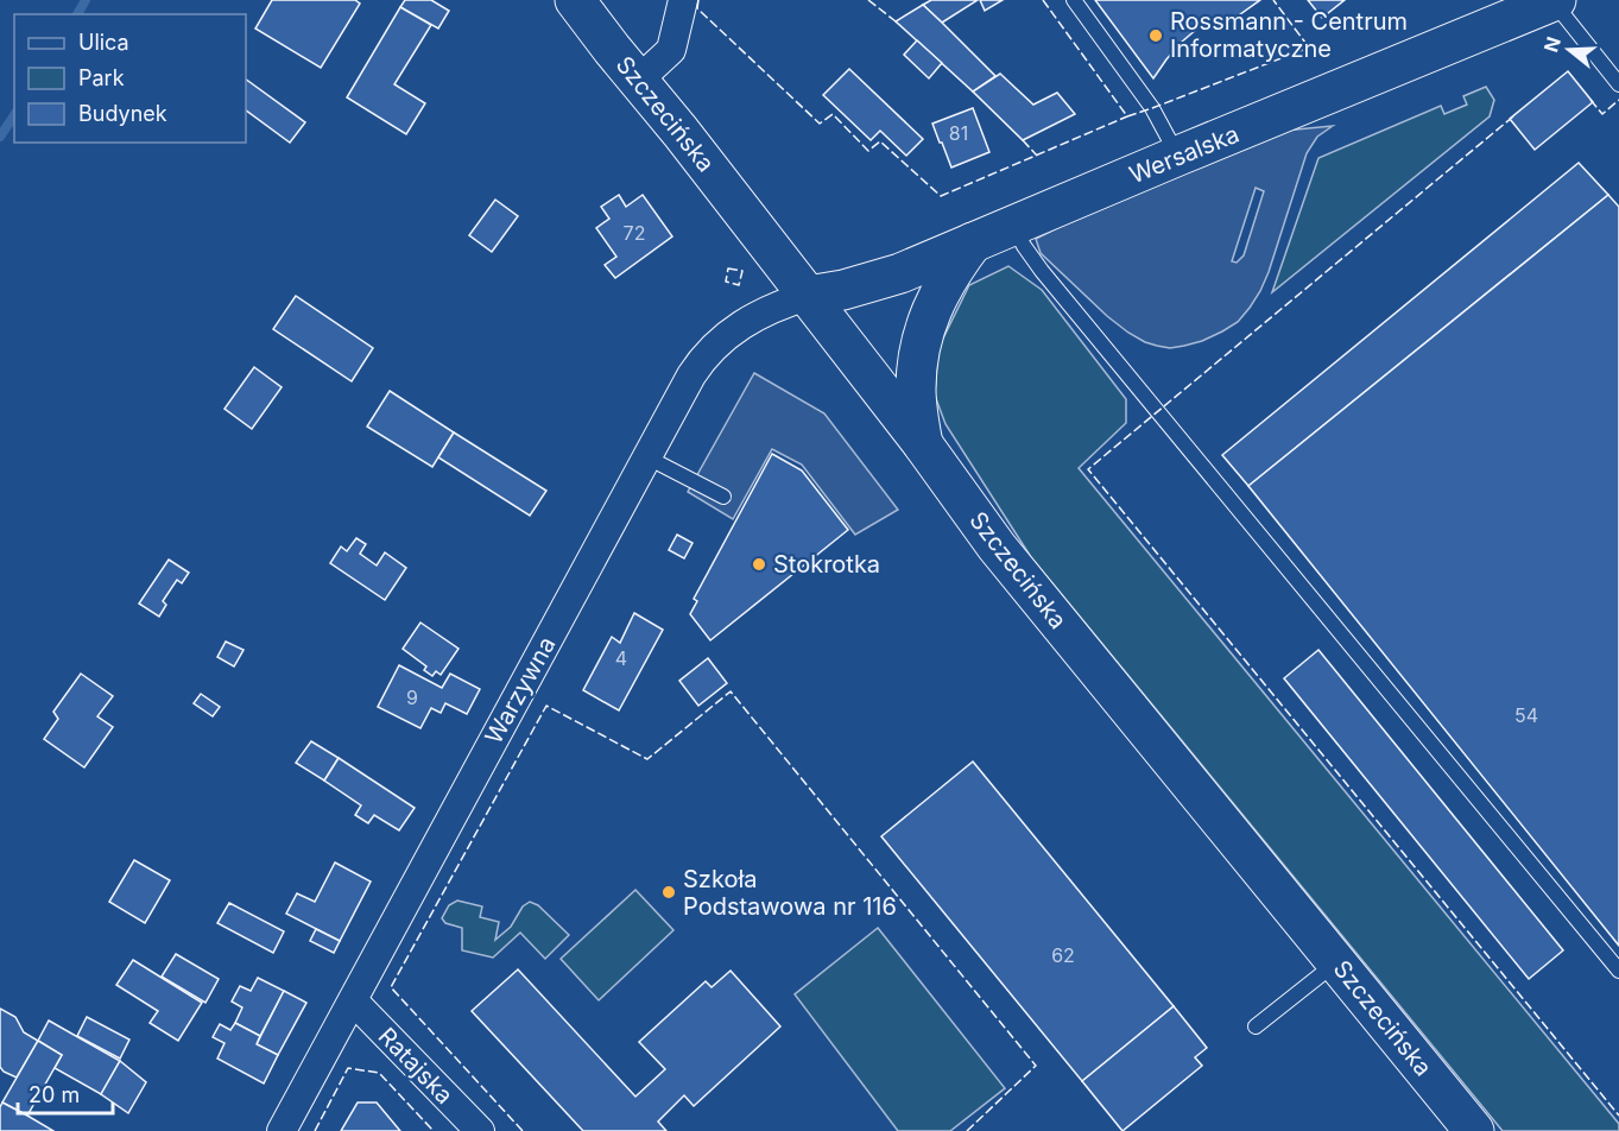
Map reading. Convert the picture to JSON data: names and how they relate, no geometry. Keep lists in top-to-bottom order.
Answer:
{
  "streets": {
    "main road": ["Szczecińska", "Wersalska"],
    "street": ["Warzywna", "Ratajska"]
  },
  "crossings": [
    ["Szczecińska", "Wersalska"],
    ["Szczecińska", "Warzywna"],
    ["Wersalska", "Warzywna"],
    ["Warzywna", "Ratajska"]
  ],
  "places": ["Rossmann - Centrum Informatyczne", "Stokrotka", "Szkoła Podstawowa nr 116"],
  "house_numbers": [
    "81",
    "72",
    "4",
    "9",
    "54",
    "62"
  ],
  "legend": ["Ulica", "Park", "Budynek"],
  "scale_bar": "20 m",
  "north": "left"
}
